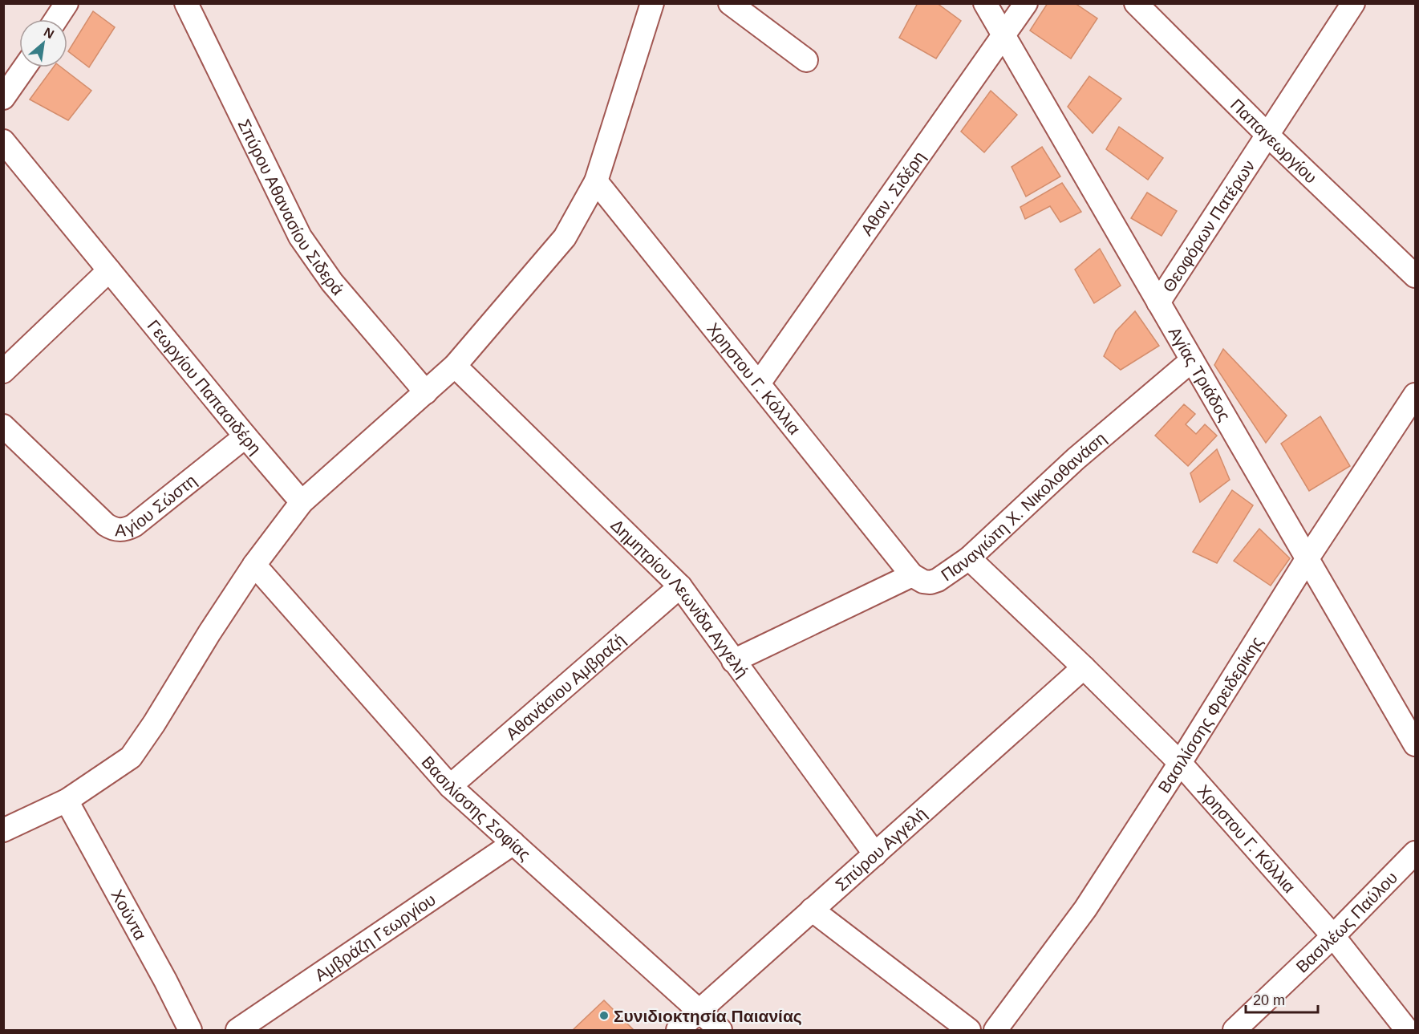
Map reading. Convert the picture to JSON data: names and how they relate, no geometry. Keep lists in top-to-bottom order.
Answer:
{
  "streets": {
    "street": [
      "Παπαγεωργίου",
      "Αθαν. Σιδέρη",
      "Σπύρου Αθανασίου Σιδερά",
      "Θεοφόρων Πατέρων",
      "Αγίας Τριάδος",
      "Χρηστου Γ. Κόλλια",
      "Γεωργίου Παπασιδέρη",
      "Αγίου Σώστη",
      "Παναγιώτη Χ. Νικολοθανάση",
      "Δημητρίου Λεωνίδα Αγγελή",
      "Αθανάσιου Αμβραζή",
      "Βασιλίσσης Φρειδερίκης",
      "Βασιλίσσης Σοφίας",
      "Σπύρου Αγγελή",
      "Χούντα",
      "Βασιλέως Παύλου",
      "Αμβράζη Γεωργίου"
    ]
  },
  "crossings": [
    ["Παπαγεωργίου", "Θεοφόρων Πατέρων"],
    ["Αθαν. Σιδέρη", "Αγίας Τριάδος"],
    ["Αθαν. Σιδέρη", "Χρηστου Γ. Κόλλια"],
    ["Θεοφόρων Πατέρων", "Αγίας Τριάδος"],
    ["Αγίας Τριάδος", "Παναγιώτη Χ. Νικολοθανάση"],
    ["Αγίας Τριάδος", "Βασιλίσσης Φρειδερίκης"],
    ["Χρηστου Γ. Κόλλια", "Παναγιώτη Χ. Νικολοθανάση"],
    ["Χρηστου Γ. Κόλλια", "Βασιλίσσης Φρειδερίκης"],
    ["Χρηστου Γ. Κόλλια", "Σπύρου Αγγελή"],
    ["Χρηστου Γ. Κόλλια", "Βασιλέως Παύλου"],
    ["Γεωργίου Παπασιδέρη", "Αγίου Σώστη"],
    ["Παναγιώτη Χ. Νικολοθανάση", "Δημητρίου Λεωνίδα Αγγελή"],
    ["Δημητρίου Λεωνίδα Αγγελή", "Αθανάσιου Αμβραζή"],
    ["Δημητρίου Λεωνίδα Αγγελή", "Σπύρου Αγγελή"],
    ["Αθανάσιου Αμβραζή", "Βασιλίσσης Σοφίας"],
    ["Βασιλίσσης Σοφίας", "Σπύρου Αγγελή"],
    ["Βασιλίσσης Σοφίας", "Αμβράζη Γεωργίου"]
  ],
  "places": ["Συνιδιοκτησία Παιανίας"],
  "scale_bar": "20 m",
  "north": "top right"
}
